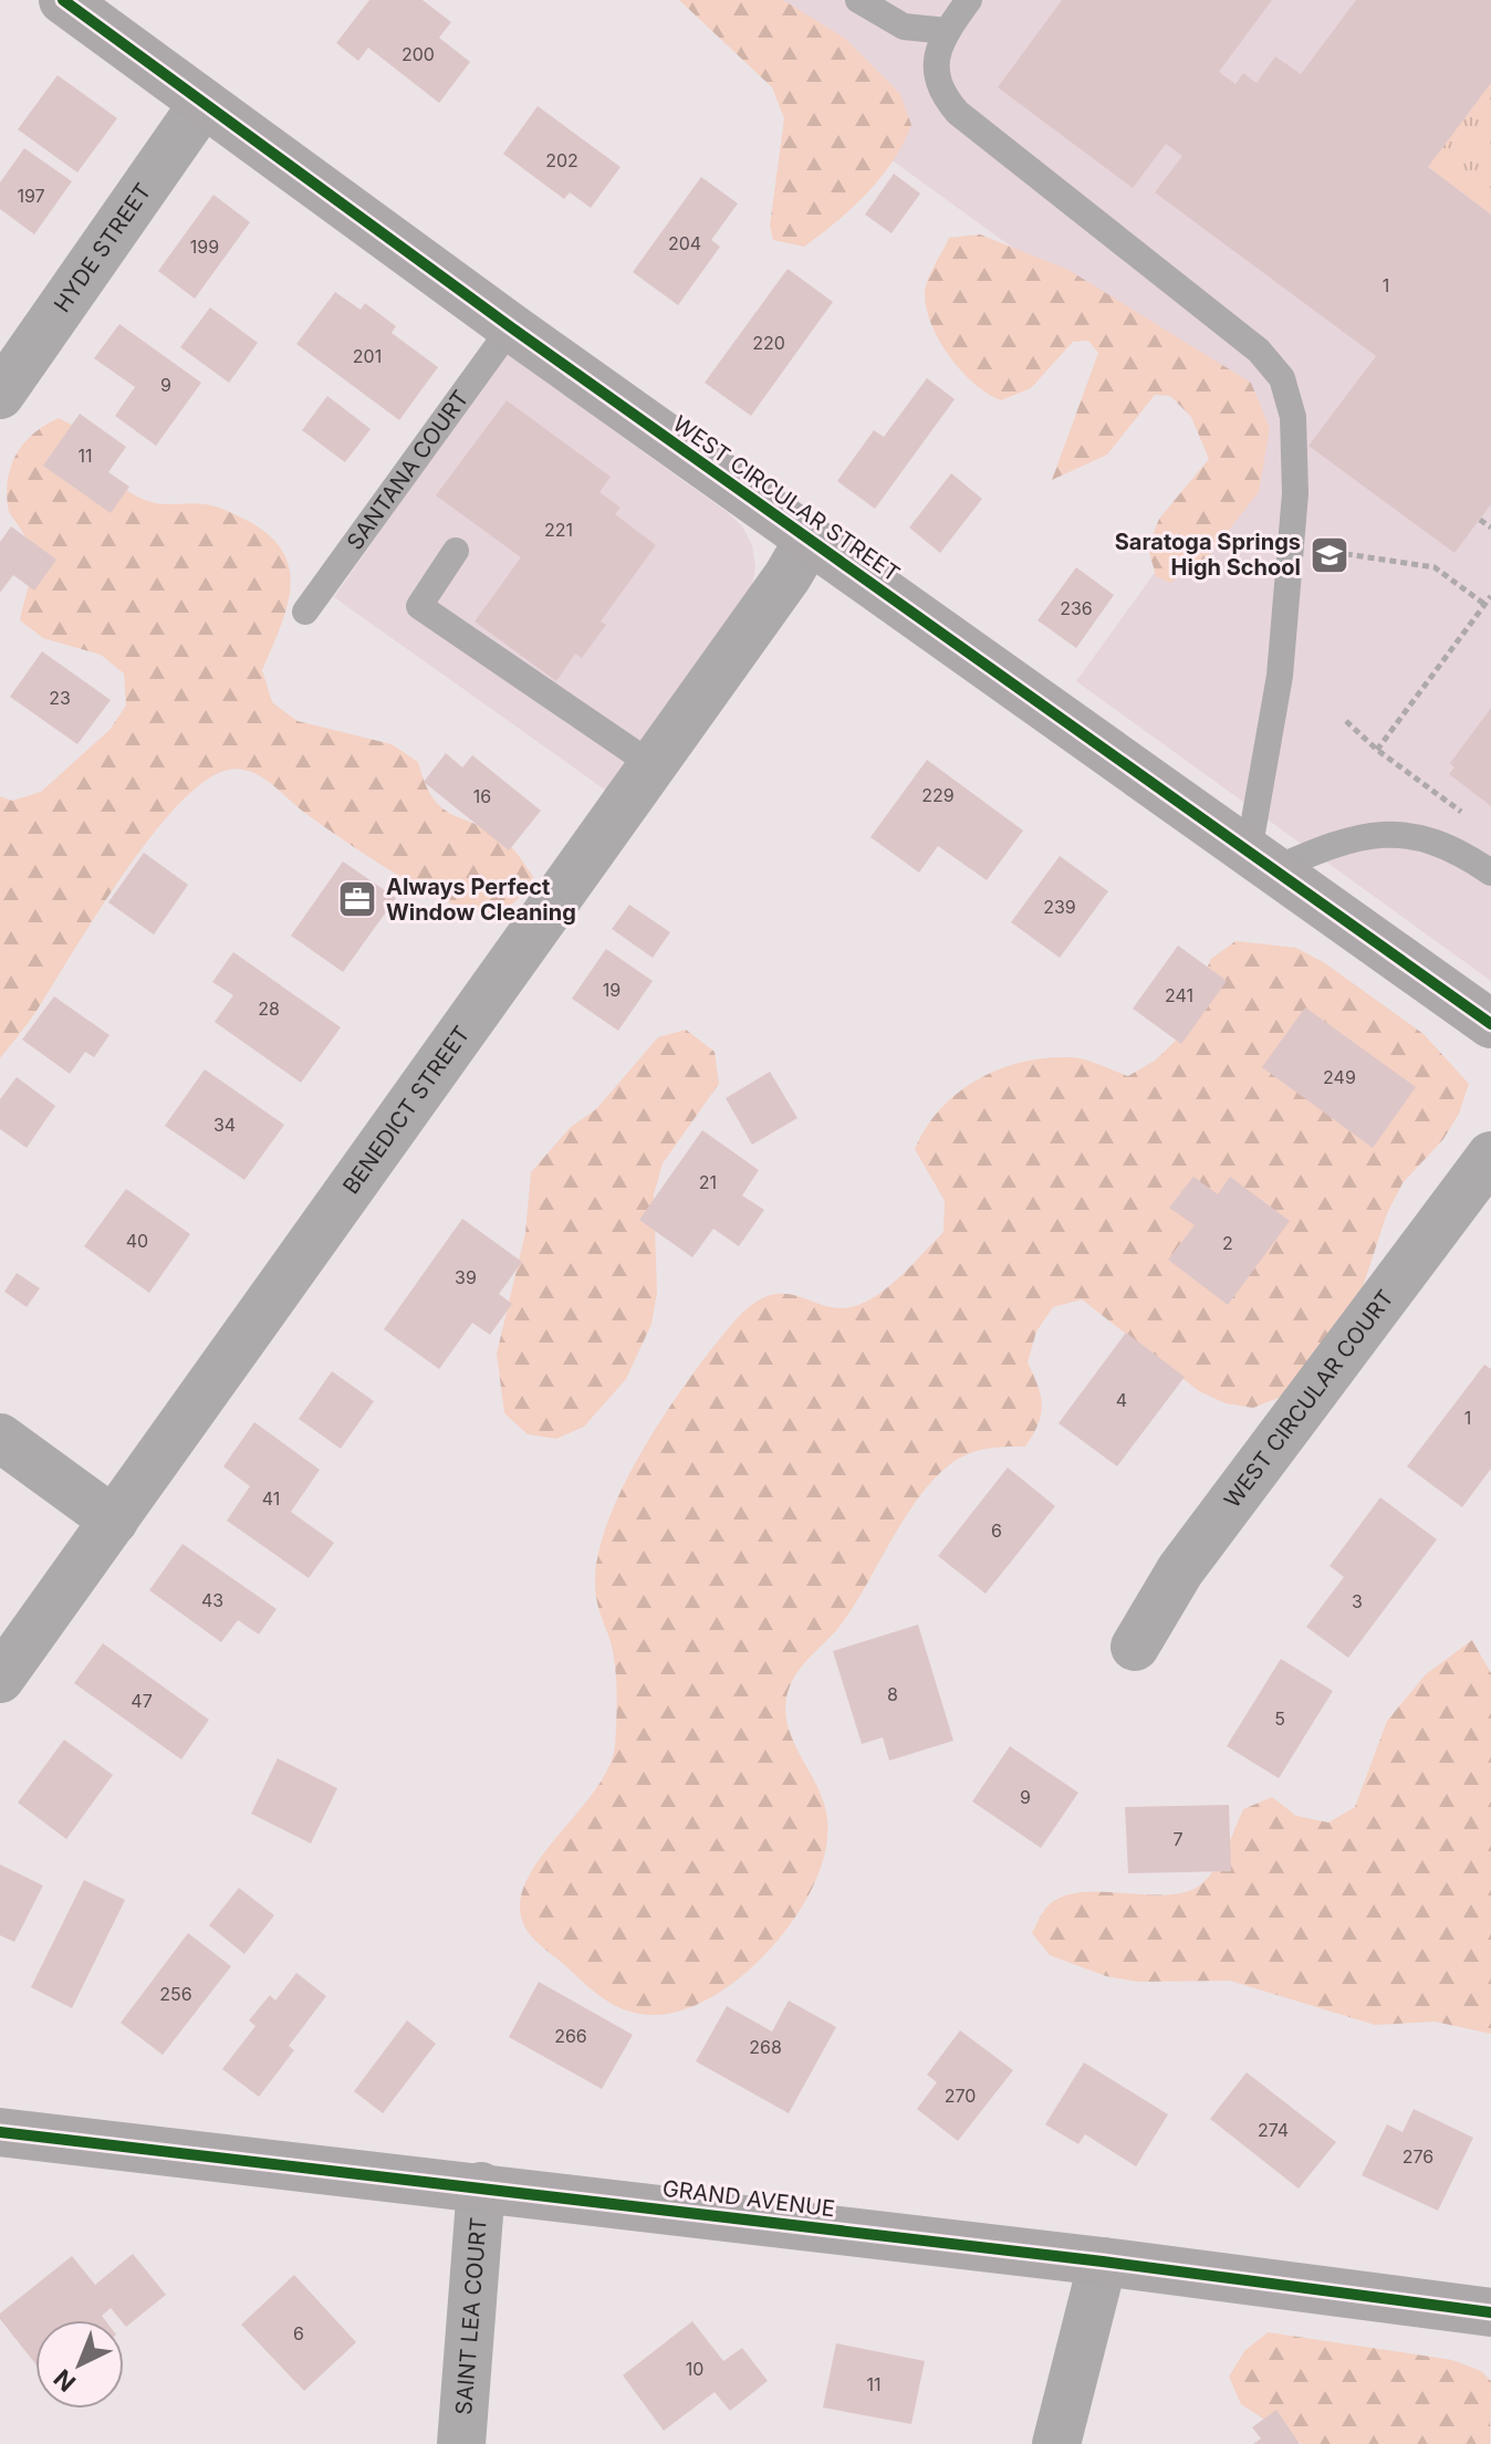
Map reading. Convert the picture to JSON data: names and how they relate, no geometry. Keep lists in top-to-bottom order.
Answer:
{
  "streets": {
    "street": [
      "HYDE STREET",
      "WEST CIRCULAR STREET",
      "BENEDICT STREET",
      "WEST CIRCULAR COURT",
      "GRAND AVENUE",
      "SAINT LEA COURT"
    ],
    "lane": ["SANTANA COURT"]
  },
  "crossings": [
    ["HYDE STREET", "WEST CIRCULAR STREET"],
    ["SANTANA COURT", "WEST CIRCULAR STREET"],
    ["WEST CIRCULAR STREET", "BENEDICT STREET"],
    ["GRAND AVENUE", "SAINT LEA COURT"]
  ],
  "places": {
    "school or university": ["Saratoga Springs High School"],
    "office": ["Always Perfect Window Cleaning"]
  },
  "house_numbers": [
    "200",
    "202",
    "197",
    "204",
    "199",
    "1",
    "220",
    "201",
    "9",
    "11",
    "221",
    "236",
    "23",
    "229",
    "16",
    "239",
    "19",
    "241",
    "28",
    "249",
    "34",
    "21",
    "40",
    "2",
    "39",
    "4",
    "1",
    "41",
    "6",
    "43",
    "3",
    "8",
    "47",
    "5",
    "9",
    "7",
    "256",
    "266",
    "268",
    "270",
    "274",
    "276",
    "6",
    "10",
    "11"
  ],
  "north": "bottom left"
}
